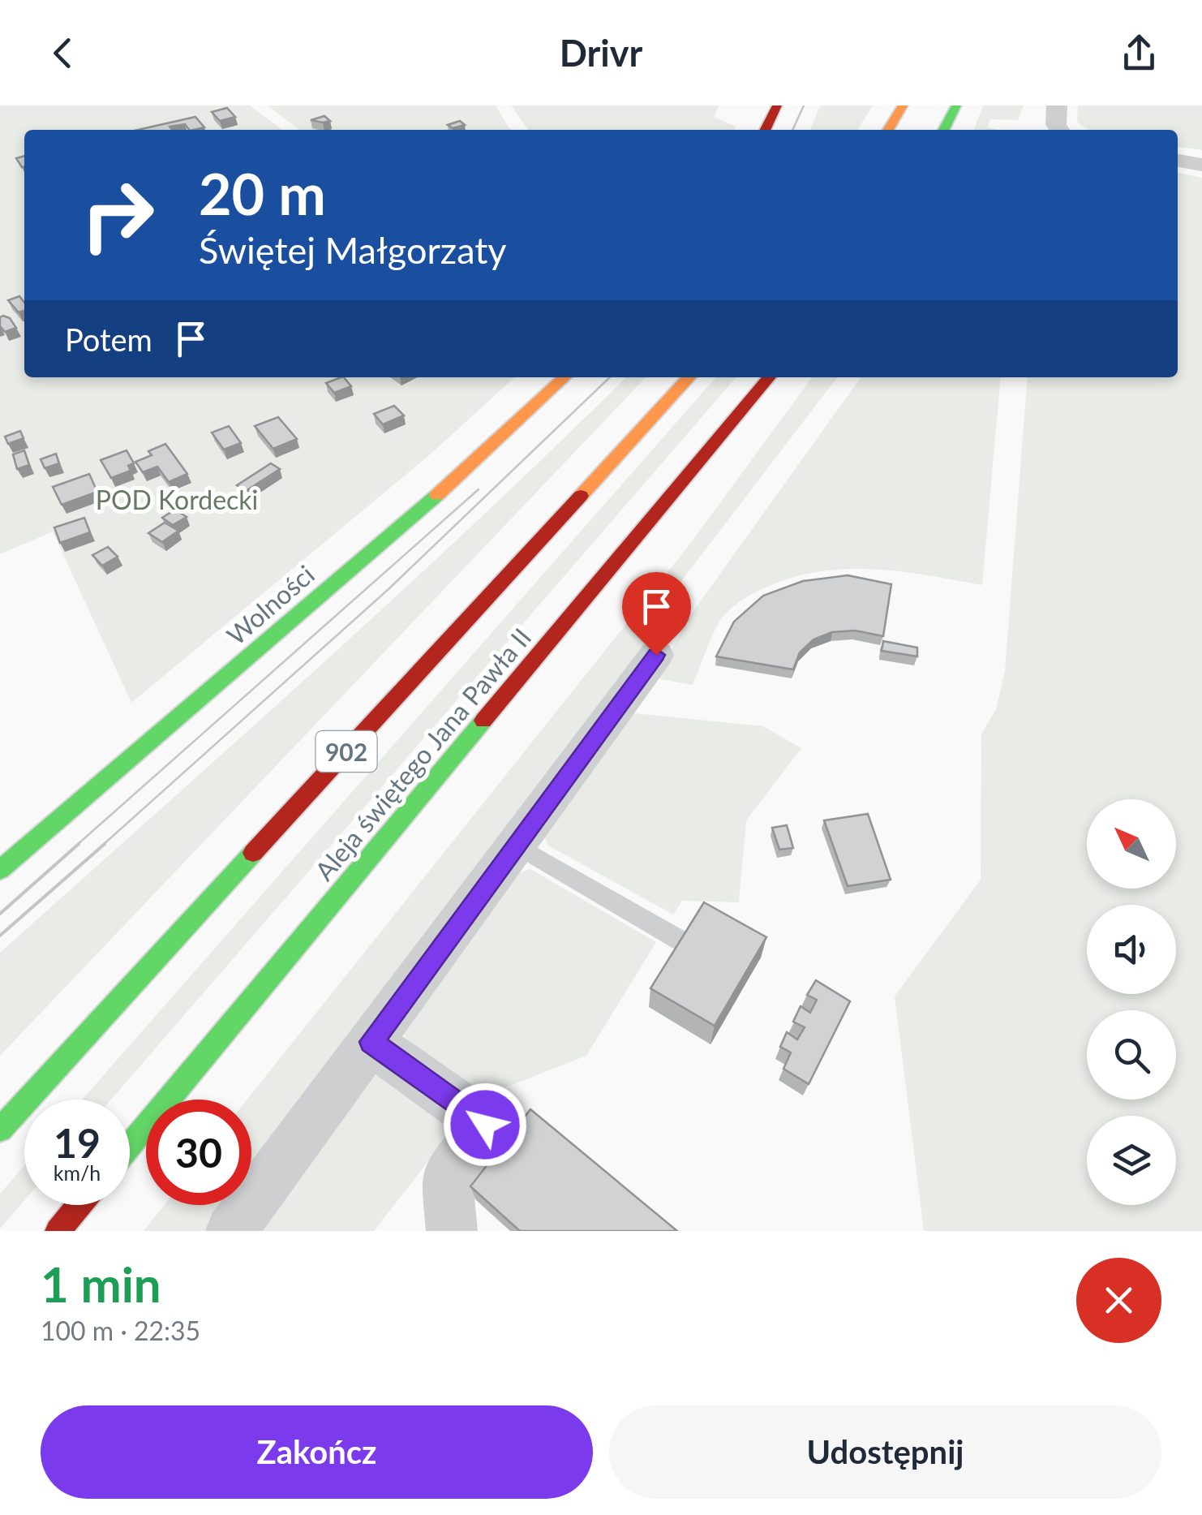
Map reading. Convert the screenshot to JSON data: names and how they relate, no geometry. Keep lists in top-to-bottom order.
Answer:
{
  "streets": {
    "main road": ["Wolności", "902", "Aleja świętego Jana Pawła II"]
  },
  "parks": ["POD Kordecki"],
  "north": "top left",
  "page": {
    "header": "Drivr",
    "turn": ["20 m", "Świętej Małgorzaty"],
    "then": "Potem",
    "speed": "19 km/h",
    "limit": "30",
    "heading": ["1 min", "100 m · 22:35"],
    "buttons": ["Zakończ", "Udostępnij"]
  }
}
